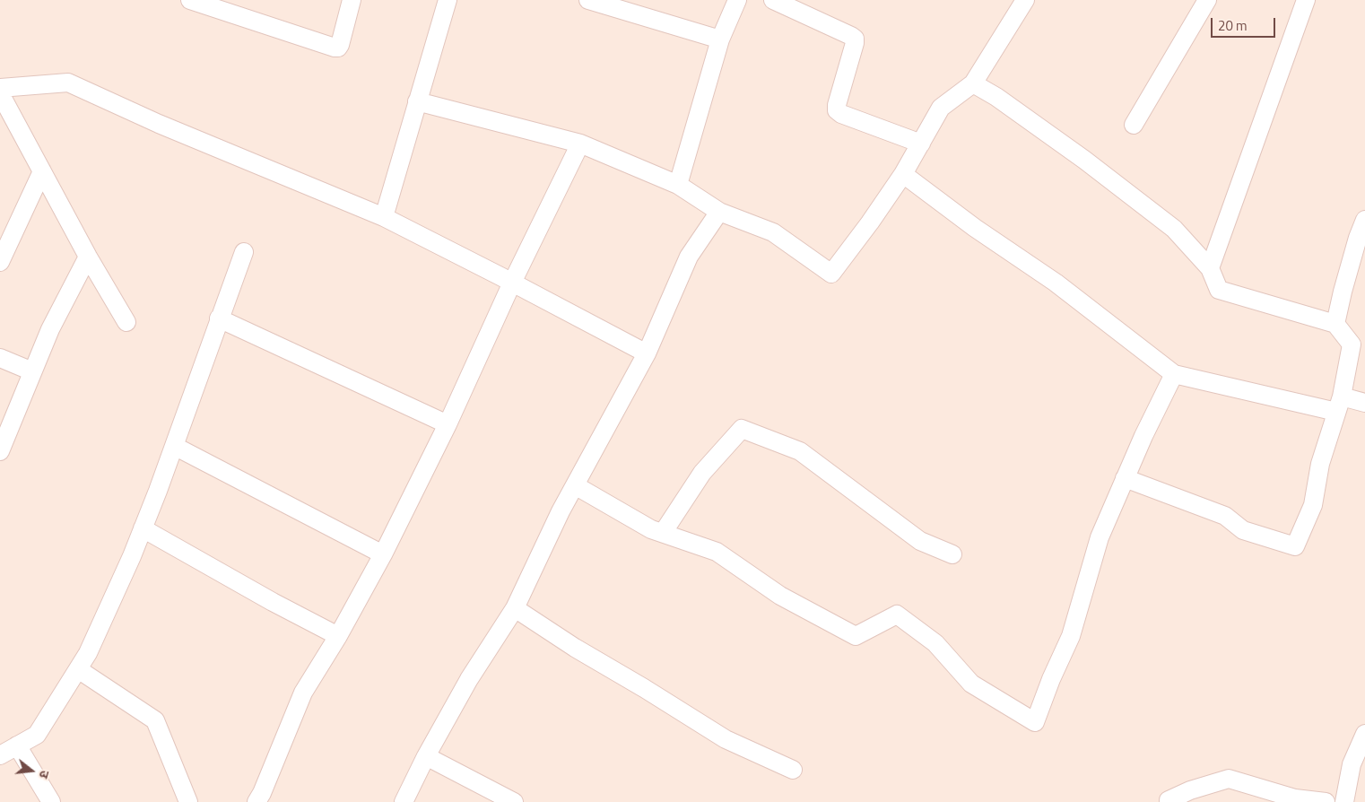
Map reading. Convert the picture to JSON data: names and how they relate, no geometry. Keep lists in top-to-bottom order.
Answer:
{
  "scale_bar": "20 m",
  "north": "right"
}
